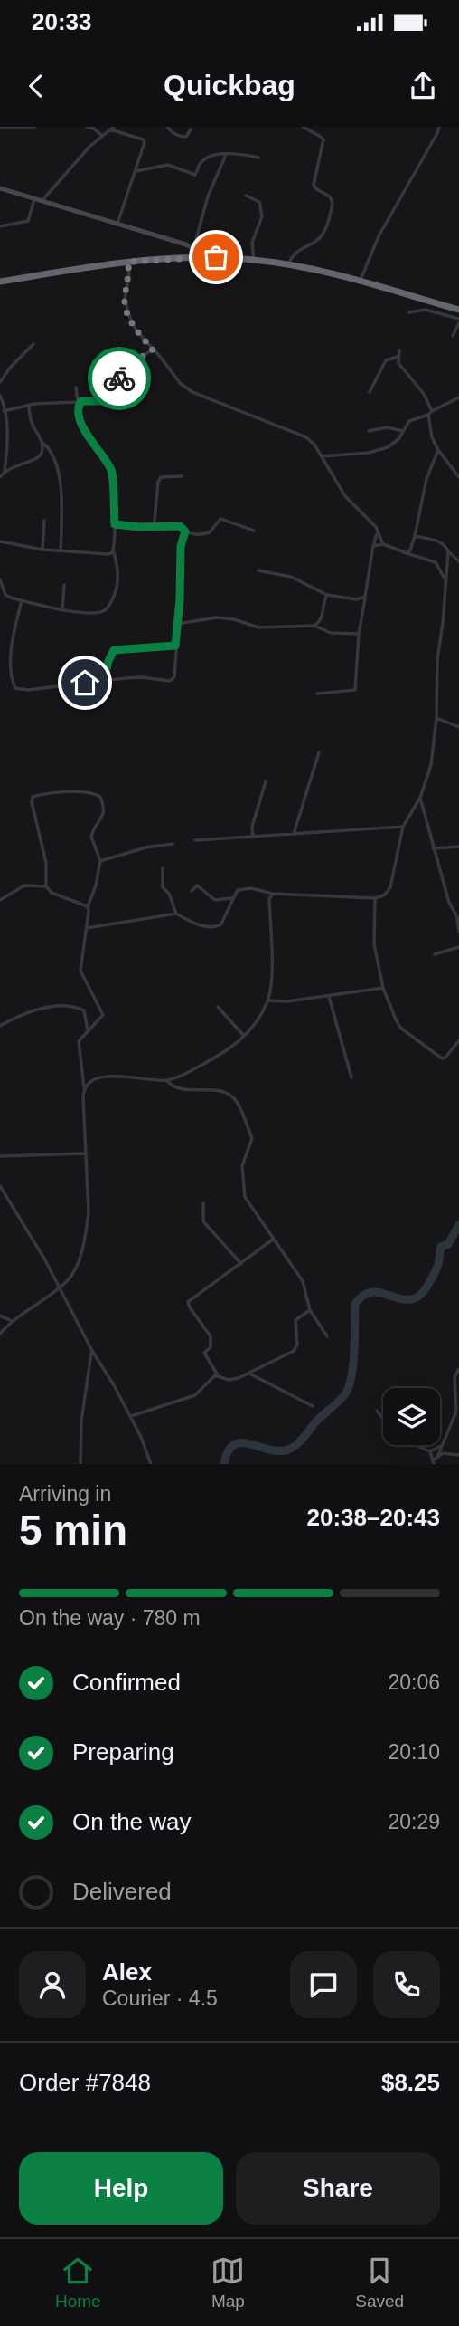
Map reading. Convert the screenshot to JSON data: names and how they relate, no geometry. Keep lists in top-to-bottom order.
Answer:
{
  "page": {
    "status": "20:33",
    "header": "Quickbag",
    "heading": ["5 min", "Arriving in", "20:38–20:43"],
    "panel": [
      "Alex",
      "Courier · 4.5",
      "Order #7848",
      "$8.25"
    ],
    "bar": "On the way · 780 m",
    "list": [
      ["Confirmed", "20:06"],
      ["Preparing", "20:10"],
      ["On the way", "20:29"],
      "Delivered"
    ],
    "buttons": ["Help", "Share"],
    "tabs": ["Home", "Map", "Saved"]
  }
}
